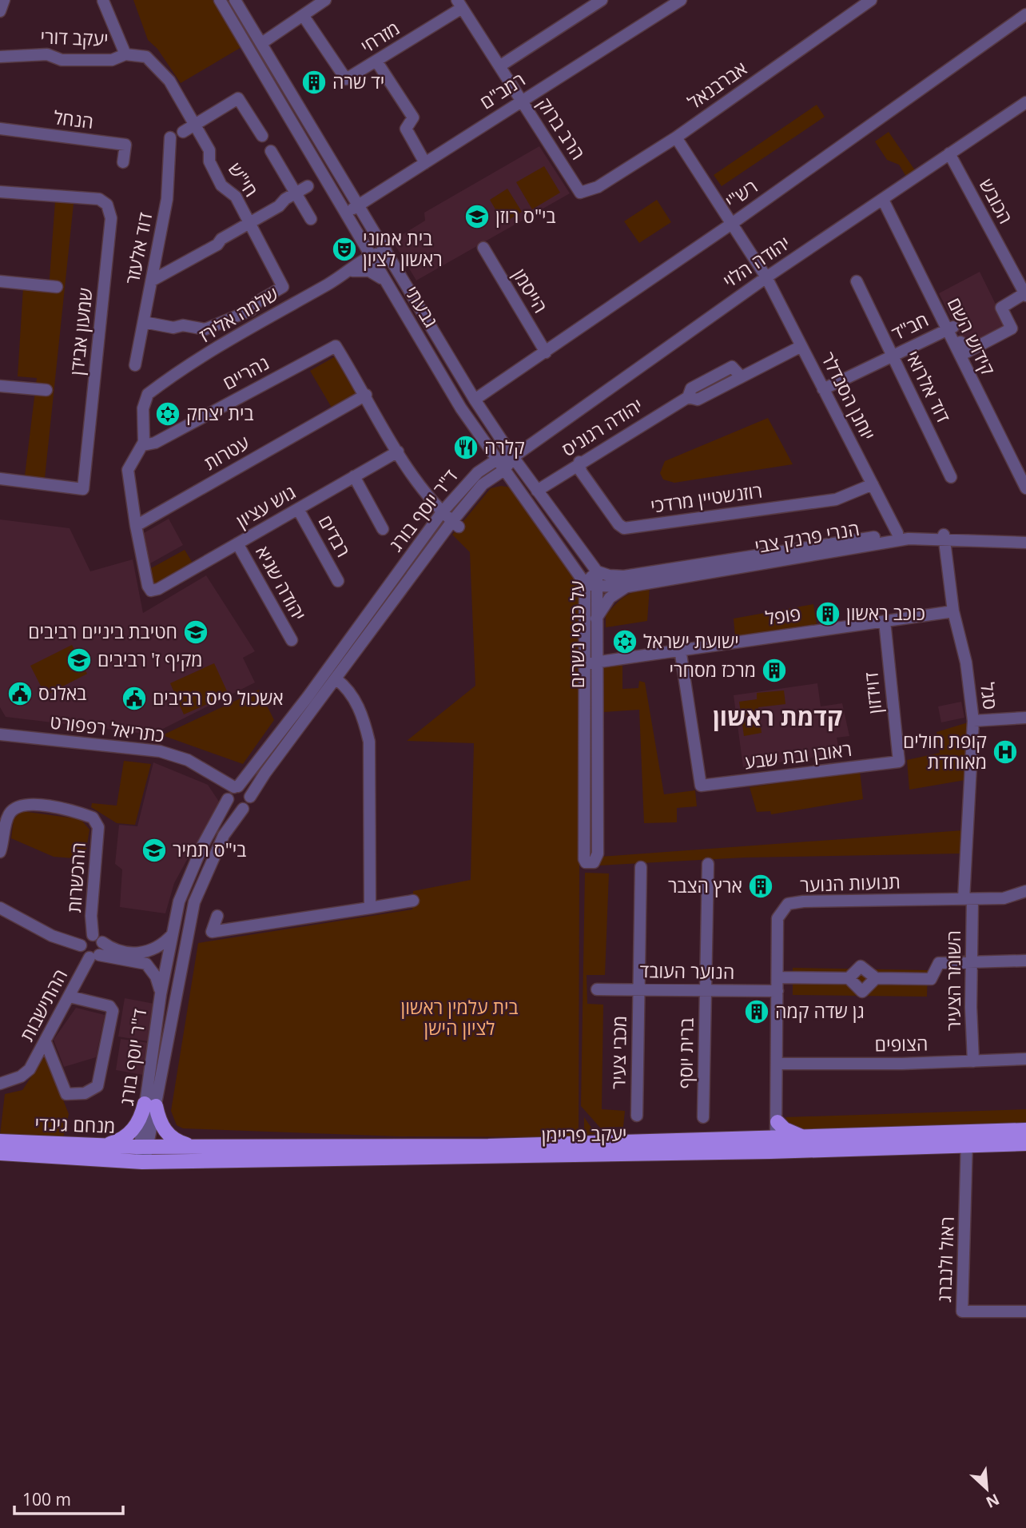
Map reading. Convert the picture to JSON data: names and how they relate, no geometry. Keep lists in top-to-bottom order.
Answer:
{
  "streets": {
    "main road": ["מנחם גינדי", "יעקב פריימן"],
    "street": [
      "מזרחי",
      "יעקב דורי",
      "אברבנאל",
      "רמב\"ם",
      "הנחל",
      "הרב ברוק",
      "חי\"ש",
      "רש\"י",
      "הכובש",
      "דוד אלעזר",
      "יהודה הלוי",
      "הייסמן",
      "גבעתי",
      "שלמה אלירז",
      "חב\"ד",
      "שמעון אבידן",
      "קידוש השם",
      "נהריים",
      "דוד אלרואי",
      "יוחנן הסנדלר",
      "יהודה רגוניס",
      "עטרות",
      "רוזנשטיין מרדכי",
      "גוש עציון",
      "ד\"ר יוסף בורג",
      "רבדים",
      "הנרי פרנק צבי",
      "יהודה שגיא",
      "פופל",
      "על כנפי נשרים",
      "דוידזון",
      "סגל",
      "כתריאל רפפורט",
      "ראובן ובת שבע",
      "ההכשרות",
      "תנועות הנוער",
      "הנוער העובד",
      "השומר הצעיר",
      "ההתישבות",
      "הצופים",
      "מכבי צעיר",
      "ברית יוסף",
      "ראול ולנברג"
    ]
  },
  "crossings": [
    ["מזרחי", "הרב ברוק"],
    ["יעקב דורי", "חי\"ש"],
    ["אברבנאל", "הרב ברוק"],
    ["אברבנאל", "יוחנן הסנדלר"],
    ["רמב\"ם", "הרב ברוק"],
    ["רמב\"ם", "גבעתי"],
    ["חי\"ש", "דוד אלעזר"],
    ["רש\"י", "הייסמן"],
    ["רש\"י", "גבעתי"],
    ["רש\"י", "יוחנן הסנדלר"],
    ["הכובש", "יהודה הלוי"],
    ["הכובש", "חב\"ד"],
    ["יהודה הלוי", "גבעתי"],
    ["יהודה הלוי", "קידוש השם"],
    ["יהודה הלוי", "יוחנן הסנדלר"],
    ["יהודה הלוי", "ד\"ר יוסף בורג"],
    ["גבעתי", "שלמה אלירז"],
    ["גבעתי", "יהודה רגוניס"],
    ["גבעתי", "ד\"ר יוסף בורג"],
    ["גבעתי", "הנרי פרנק צבי"],
    ["גבעתי", "על כנפי נשרים"],
    ["שלמה אלירז", "נהריים"],
    ["שלמה אלירז", "עטרות"],
    ["שלמה אלירז", "גוש עציון"],
    ["חב\"ד", "קידוש השם"],
    ["חב\"ד", "דוד אלרואי"],
    ["חב\"ד", "יוחנן הסנדלר"],
    ["נהריים", "עטרות"],
    ["יוחנן הסנדלר", "יהודה רגוניס"],
    ["יוחנן הסנדלר", "רוזנשטיין מרדכי"],
    ["יוחנן הסנדלר", "הנרי פרנק צבי"],
    ["יהודה רגוניס", "רוזנשטיין מרדכי"],
    ["עטרות", "גוש עציון"],
    ["גוש עציון", "רבדים"],
    ["גוש עציון", "יהודה שגיא"],
    ["ד\"ר יוסף בורג", "כתריאל רפפורט"],
    ["ד\"ר יוסף בורג", "מנחם גינדי"],
    ["ד\"ר יוסף בורג", "יעקב פריימן"],
    ["הנרי פרנק צבי", "על כנפי נשרים"],
    ["הנרי פרנק צבי", "סגל"],
    ["פופל", "על כנפי נשרים"],
    ["פופל", "דוידזון"],
    ["פופל", "סגל"],
    ["פופל", "ראובן ובת שבע"],
    ["דוידזון", "ראובן ובת שבע"],
    ["סגל", "תנועות הנוער"],
    ["סגל", "השומר הצעיר"],
    ["ההכשרות", "ההתישבות"],
    ["תנועות הנוער", "הנוער העובד"],
    ["תנועות הנוער", "השומר הצעיר"],
    ["תנועות הנוער", "הצופים"],
    ["תנועות הנוער", "יעקב פריימן"],
    ["הנוער העובד", "מכבי צעיר"],
    ["הנוער העובד", "ברית יוסף"],
    ["השומר הצעיר", "הצופים"],
    ["מנחם גינדי", "יעקב פריימן"],
    ["יעקב פריימן", "ראול ולנברג"]
  ],
  "districts": ["קדמת ראשון"],
  "parks": ["בית עלמין ראשון לציון הישן"],
  "places": {
    "building": [
      "יד שרה",
      "כוכב ראשון",
      "מרכז מסחרי",
      "ארץ הצבר",
      "גן שדה קמה"
    ],
    "school or university": [
      "בי\"ס רוזן",
      "חטיבת ביניים רביבים",
      "מקיף ז' רביבים",
      "בי\"ס תמיר"
    ],
    "theatre": ["בית אמוני ראשון לציון"],
    "synagogue": ["בית יצחק", "ישועת ישראל"],
    "restaurant": ["קלרה"],
    "public building": ["באלנס", "אשכול פיס רביבים"],
    "hospital": ["קופת חולים מאוחדת"]
  },
  "scale_bar": "100 m",
  "north": "bottom right"
}
